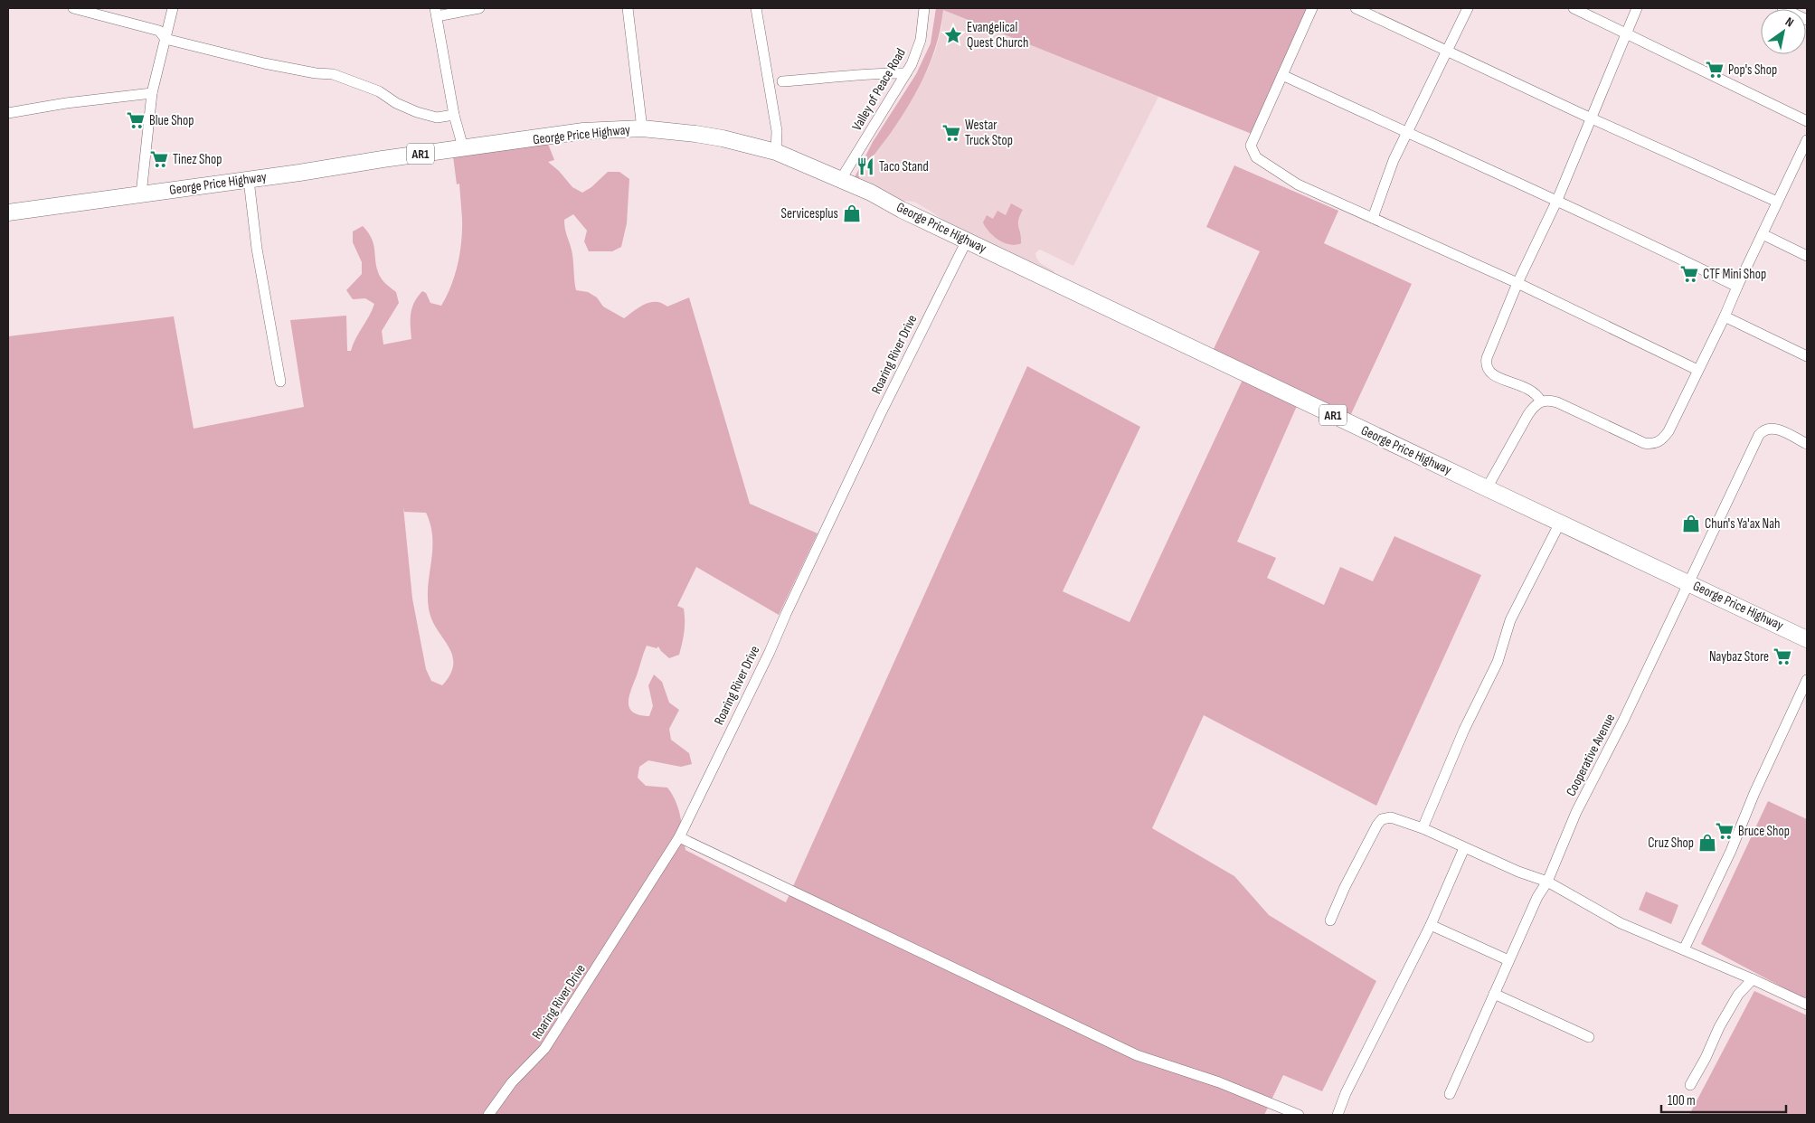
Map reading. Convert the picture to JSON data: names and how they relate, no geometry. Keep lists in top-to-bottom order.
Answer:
{
  "streets": {
    "highway": ["George Price Highway", "AR1"],
    "street": ["Valley of Peace Road", "Roaring River Drive", "Cooperative Avenue"]
  },
  "crossings": [
    ["Valley of Peace Road", "George Price Highway"],
    ["George Price Highway", "Roaring River Drive"],
    ["George Price Highway", "Cooperative Avenue"]
  ],
  "places": {
    "place": ["Evangelical Quest Church"],
    "supermarket": [
      "Pop's Shop",
      "Blue Shop",
      "Westar Truck Stop",
      "Tinez Shop",
      "CTF Mini Shop",
      "Naybaz Store",
      "Bruce Shop"
    ],
    "restaurant": ["Taco Stand"],
    "shop": ["Servicesplus", "Chun's Ya'ax Nah", "Cruz Shop"]
  },
  "scale_bar": "100 m",
  "north": "top right"
}
